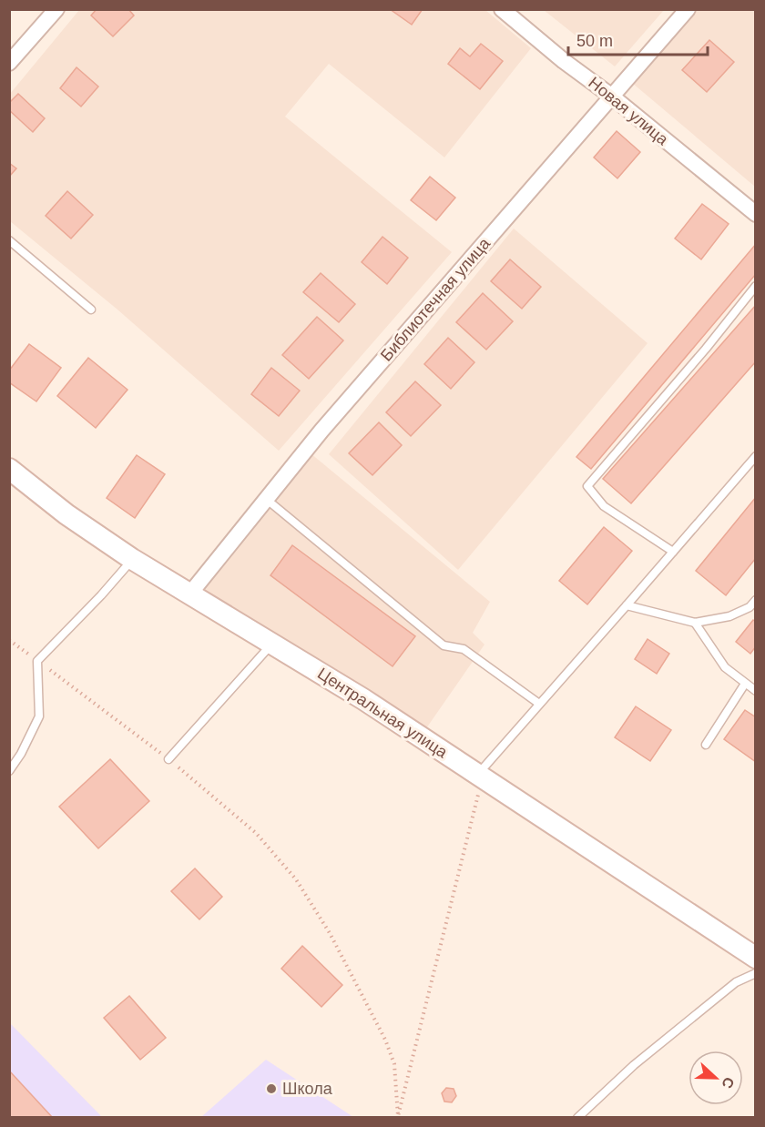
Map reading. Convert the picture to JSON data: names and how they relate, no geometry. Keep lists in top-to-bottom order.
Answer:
{
  "streets": {
    "main road": ["Центральная улица"],
    "street": ["Новая улица", "Библиотечная улица"]
  },
  "crossings": [
    ["Новая улица", "Библиотечная улица"],
    ["Библиотечная улица", "Центральная улица"]
  ],
  "places": ["Школа"],
  "scale_bar": "50 m",
  "north": "right"
}
